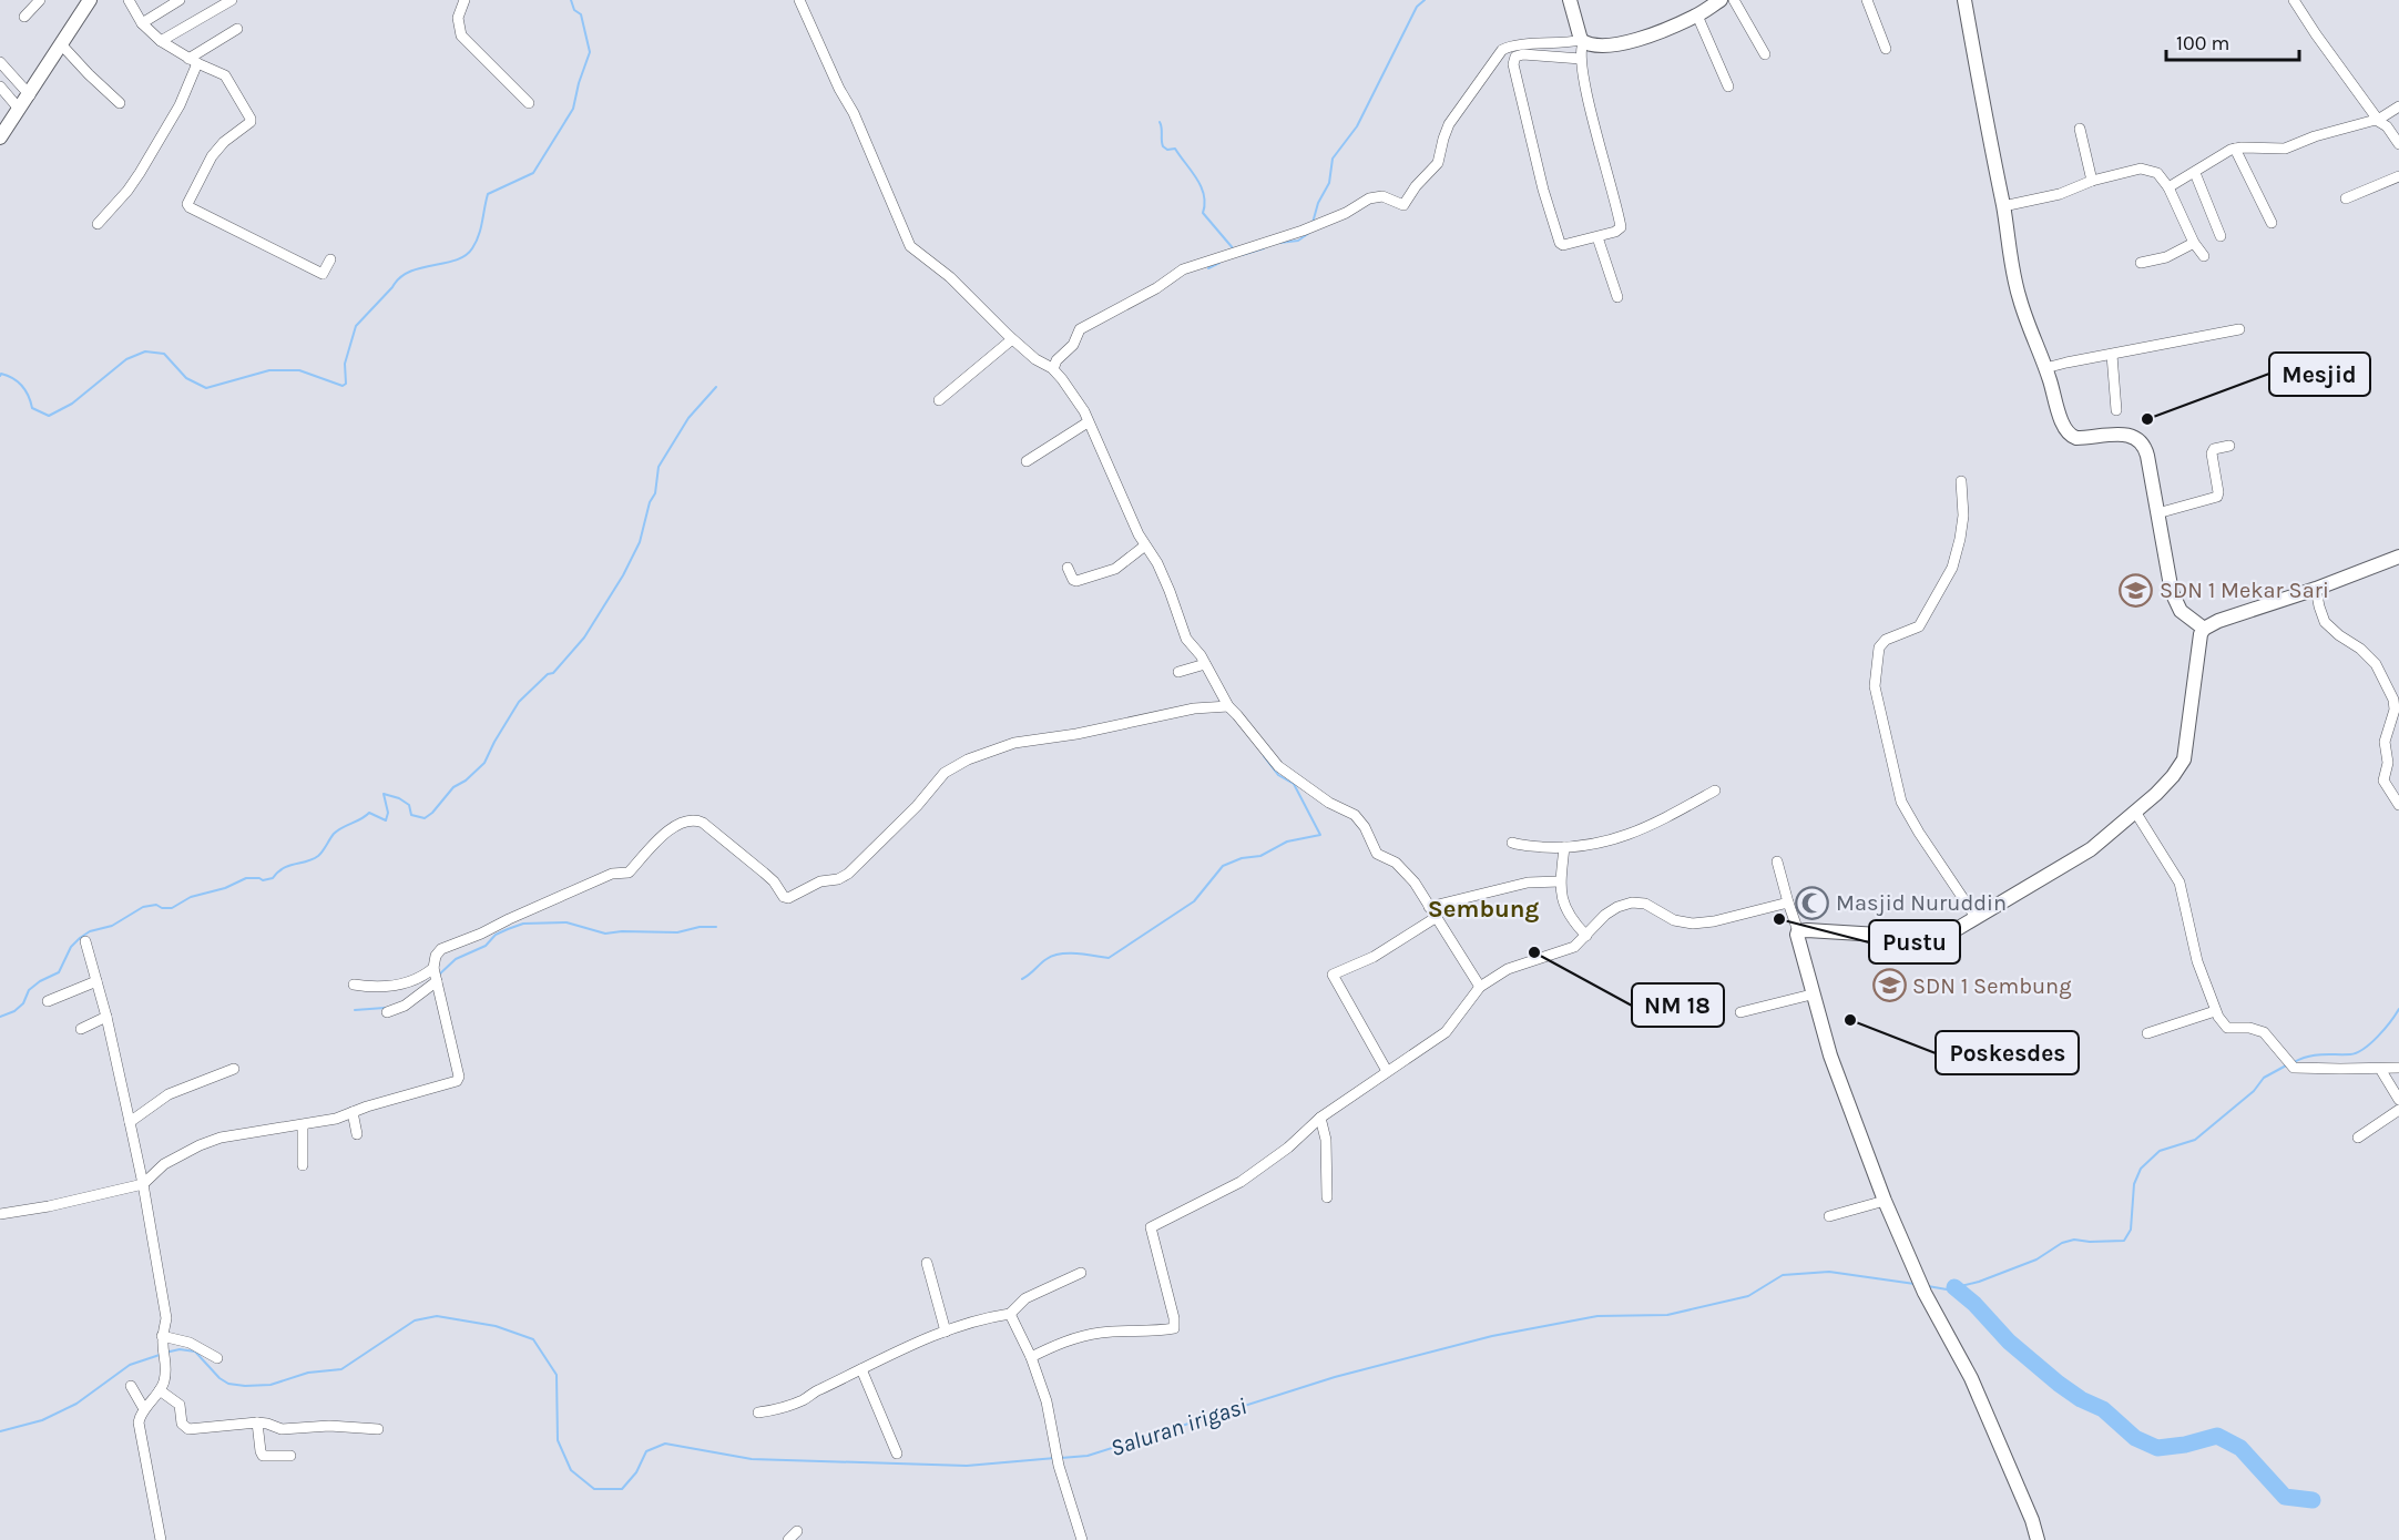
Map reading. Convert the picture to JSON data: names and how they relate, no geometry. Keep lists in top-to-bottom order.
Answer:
{
  "districts": ["Sembung"],
  "water": ["Saluran irigasi"],
  "places": {
    "other": [
      "Mesjid",
      "Pustu",
      "NM 18",
      "Poskesdes"
    ],
    "school or university": ["SDN 1 Mekar Sari", "SDN 1 Sembung"],
    "mosque": ["Masjid Nuruddin"]
  },
  "scale_bar": "100 m"
}
